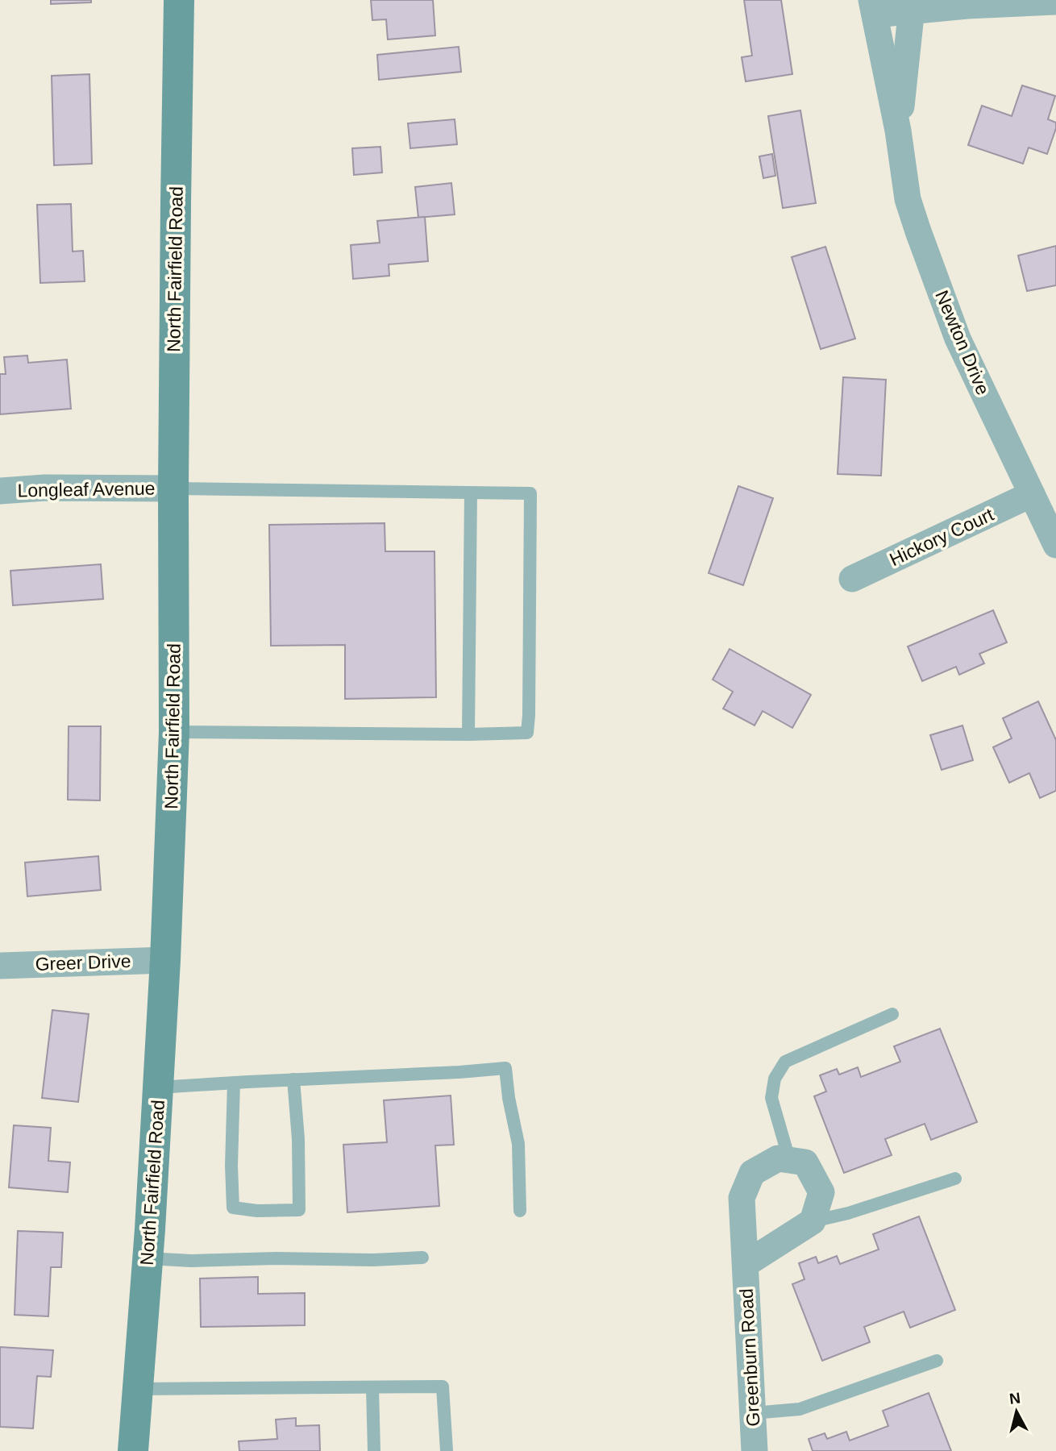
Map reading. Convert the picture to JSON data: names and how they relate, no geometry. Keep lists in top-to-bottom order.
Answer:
{
  "streets": {
    "main road": ["North Fairfield Road"],
    "street": [
      "Newton Drive",
      "Longleaf Avenue",
      "Hickory Court",
      "Greer Drive",
      "Greenburn Road"
    ]
  },
  "crossings": [
    ["North Fairfield Road", "Longleaf Avenue"],
    ["North Fairfield Road", "Greer Drive"],
    ["Newton Drive", "Hickory Court"]
  ],
  "north": "top"
}
